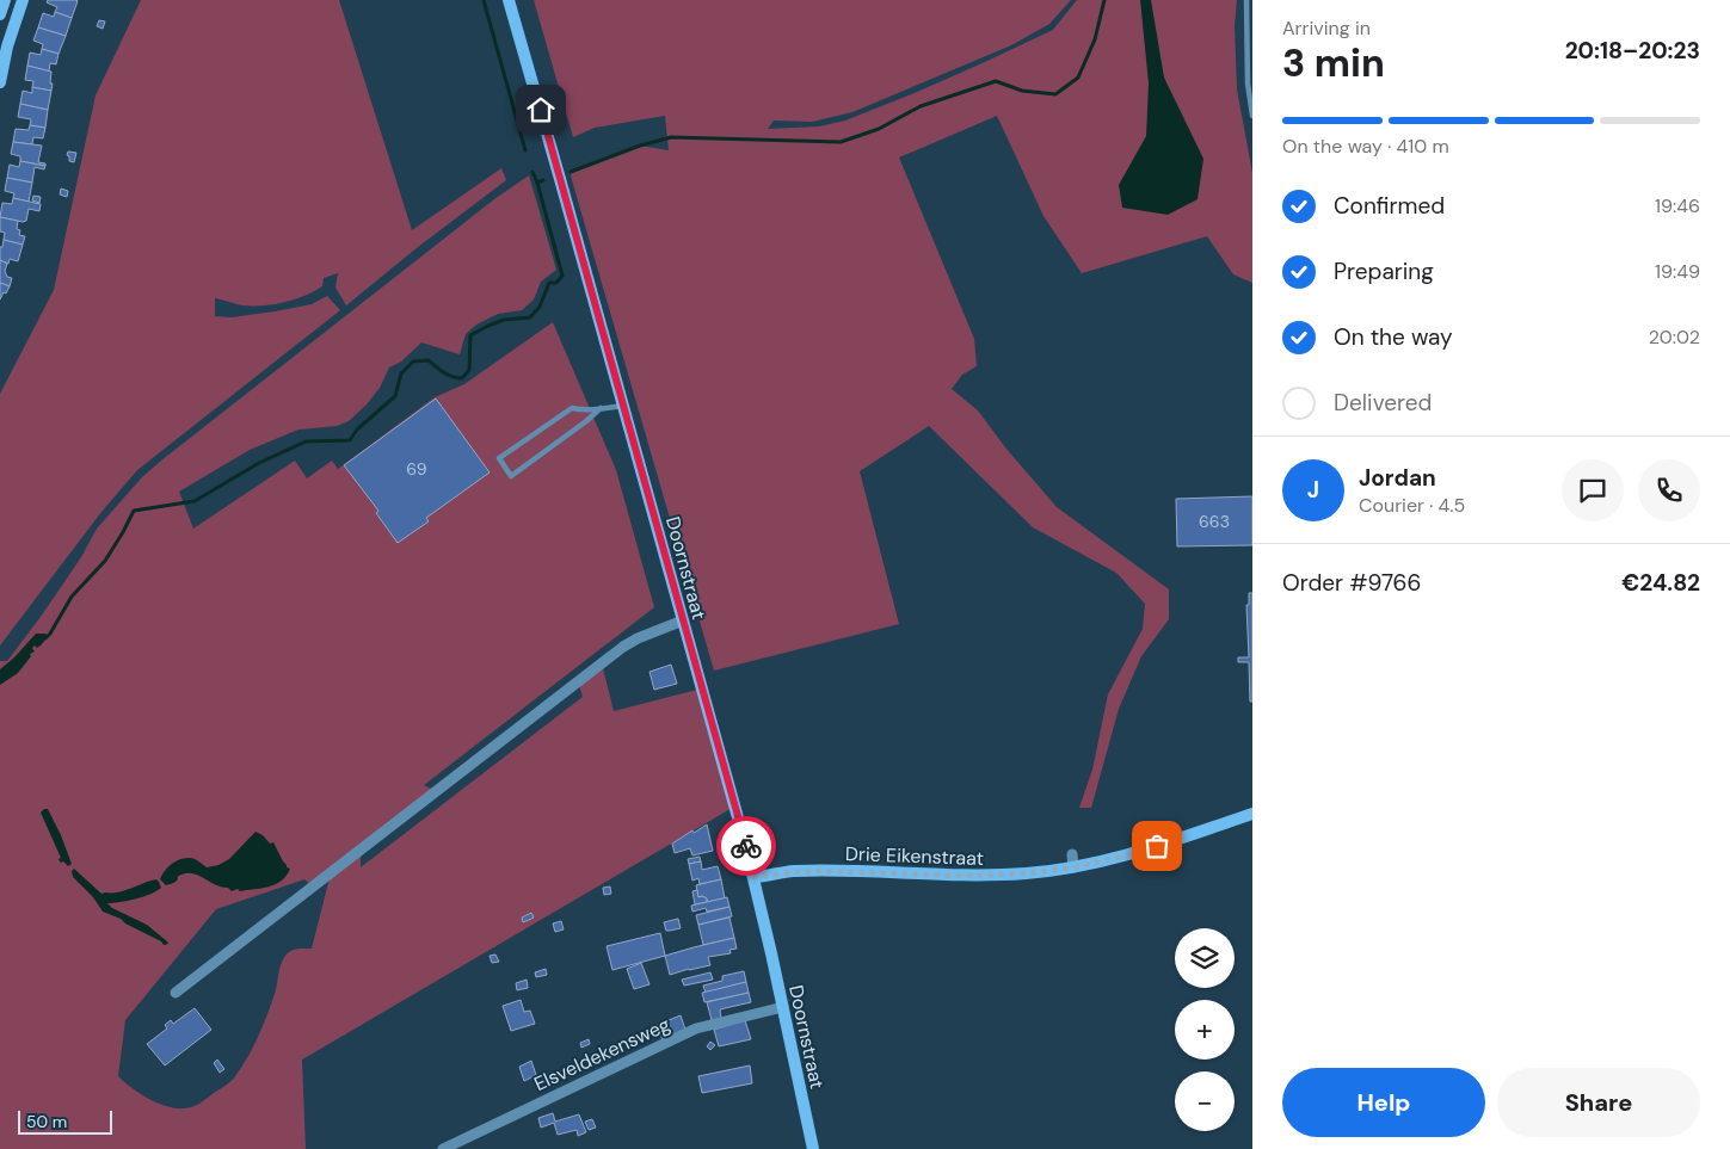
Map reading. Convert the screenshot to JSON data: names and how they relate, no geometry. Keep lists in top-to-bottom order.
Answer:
{
  "streets": {
    "street": ["Doornstraat", "Drie Eikenstraat", "Elsveldekensweg"]
  },
  "crossings": [
    ["Doornstraat", "Drie Eikenstraat"],
    ["Doornstraat", "Elsveldekensweg"]
  ],
  "house_numbers": ["69", "663"],
  "scale_bar": "50 m",
  "page": {
    "heading": ["3 min", "Arriving in", "20:18–20:23"],
    "panel": [
      "Jordan",
      "Courier · 4.5",
      "Order #9766",
      "€24.82"
    ],
    "bar": "On the way · 410 m",
    "list": [
      ["Confirmed", "19:46"],
      ["Preparing", "19:49"],
      ["On the way", "20:02"],
      "Delivered"
    ],
    "round": "J",
    "map_buttons": ["+", "−"],
    "buttons": ["Help", "Share"],
    "scale": "50 m"
  }
}
